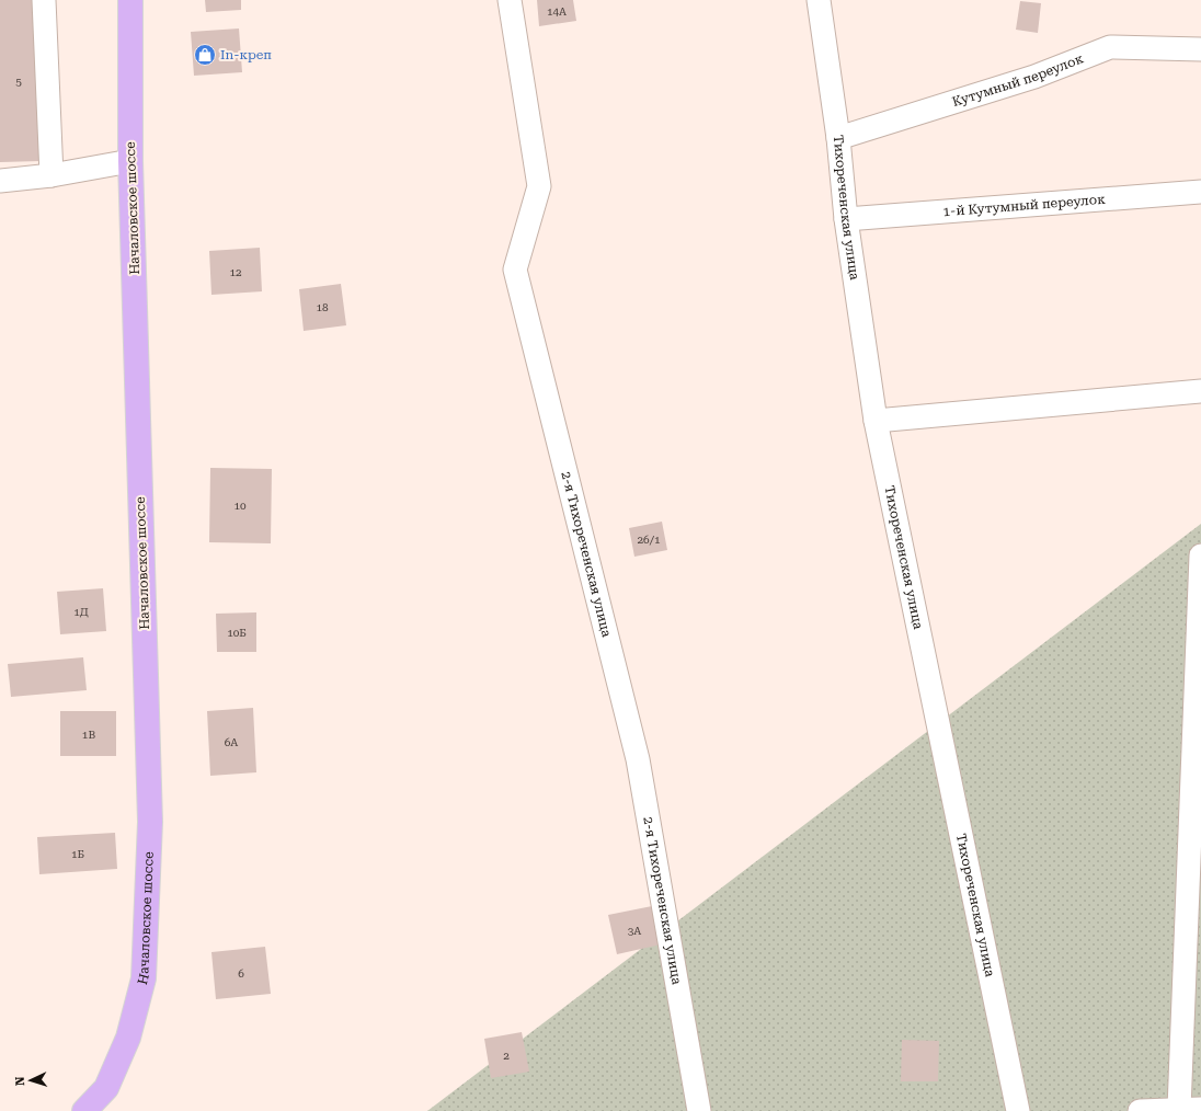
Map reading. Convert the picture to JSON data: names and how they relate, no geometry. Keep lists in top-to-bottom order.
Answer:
{
  "streets": {
    "main road": ["Началовское шоссе"],
    "street": [
      "Кутумный переулок",
      "1-й Кутумный переулок",
      "Тихореченская улица",
      "2-я Тихореченская улица"
    ]
  },
  "crossings": [
    ["Кутумный переулок", "Тихореченская улица"],
    ["1-й Кутумный переулок", "Тихореченская улица"]
  ],
  "places": {
    "shop": ["In-креп"]
  },
  "house_numbers": [
    "14А",
    "5",
    "12",
    "18",
    "10",
    "26/1",
    "1Д",
    "10Б",
    "1В",
    "6А",
    "1Б",
    "3А",
    "6",
    "2"
  ],
  "north": "left"
}
